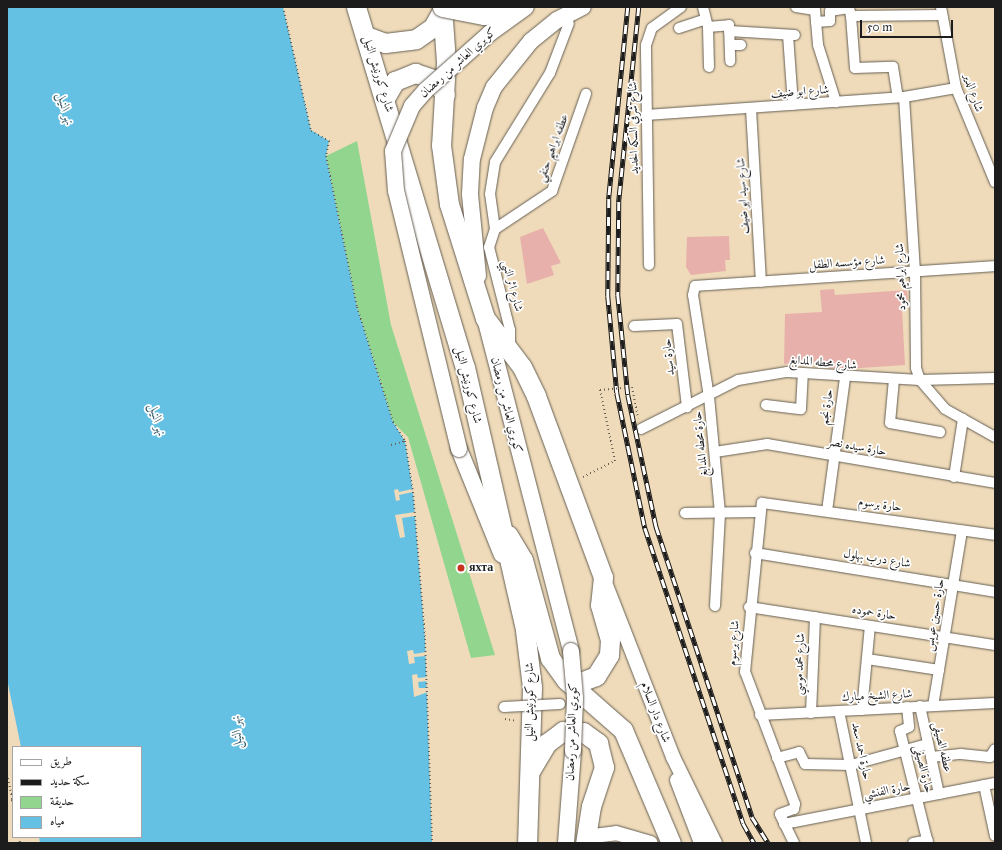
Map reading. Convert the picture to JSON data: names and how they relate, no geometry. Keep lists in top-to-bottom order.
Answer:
{
  "streets": {
    "highway": ["شارع كورنيش النيل"],
    "main road": ["كوبري العاشر من رمضان", "شارع دار السلام"],
    "street": [
      "شارع ابو ضيف",
      "شارع الدير",
      "شارع شرقي السكه الحديد",
      "عطفه ابراهيم حنفي",
      "شارع سيد ابو ضيف",
      "شارع مؤسسه الطفل",
      "شارع ابراهيم محمود",
      "شارع اثر النبي",
      "حارة سيد",
      "شارع محطه المدابغ",
      "حارة نجم",
      "حارة محطه المدابغ",
      "حارة سيده نصر",
      "حارة برسوم",
      "شارع درب بهلول",
      "حارة حموده",
      "حارة حسين عويس",
      "شارع برسوم",
      "شارع محمد موسي",
      "شارع الشيخ مبارك",
      "عطفه الصيفى",
      "حارة احمد سعد",
      "حارة الصيفى",
      "حارة الفنشي"
    ]
  },
  "crossings": [
    ["كوبري العاشر من رمضان", "شارع كورنيش النيل"],
    ["شارع ابو ضيف", "شارع الدير"],
    ["شارع ابو ضيف", "شارع شرقي السكه الحديد"],
    ["شارع ابو ضيف", "شارع سيد ابو ضيف"],
    ["شارع ابو ضيف", "شارع ابراهيم محمود"],
    ["عطفه ابراهيم حنفي", "شارع اثر النبي"],
    ["شارع سيد ابو ضيف", "شارع مؤسسه الطفل"],
    ["شارع مؤسسه الطفل", "شارع ابراهيم محمود"],
    ["شارع مؤسسه الطفل", "حارة محطه المدابغ"],
    ["شارع ابراهيم محمود", "شارع محطه المدابغ"],
    ["حارة سيد", "شارع محطه المدابغ"],
    ["شارع محطه المدابغ", "حارة نجم"],
    ["شارع محطه المدابغ", "حارة محطه المدابغ"],
    ["حارة نجم", "حارة سيده نصر"],
    ["حارة نجم", "حارة برسوم"],
    ["حارة محطه المدابغ", "حارة سيده نصر"],
    ["حارة محطه المدابغ", "حارة برسوم"],
    ["حارة برسوم", "حارة حسين عويس"],
    ["حارة برسوم", "شارع برسوم"],
    ["شارع درب بهلول", "حارة حسين عويس"],
    ["شارع درب بهلول", "شارع برسوم"],
    ["حارة حموده", "حارة حسين عويس"],
    ["حارة حموده", "شارع برسوم"],
    ["حارة حموده", "شارع محمد موسي"],
    ["حارة حسين عويس", "شارع الشيخ مبارك"],
    ["شارع برسوم", "شارع الشيخ مبارك"],
    ["شارع برسوم", "حارة الفنشي"],
    ["شارع محمد موسي", "شارع الشيخ مبارك"],
    ["شارع الشيخ مبارك", "عطفه الصيفى"],
    ["شارع الشيخ مبارك", "حارة احمد سعد"],
    ["شارع الشيخ مبارك", "حارة الصيفى"],
    ["عطفه الصيفى", "حارة الفنشي"],
    ["حارة احمد سعد", "حارة الفنشي"],
    ["حارة الصيفى", "حارة الفنشي"]
  ],
  "water": ["نهر النيل"],
  "places": ["яхта"],
  "legend": [
    "طريق",
    "سكة حديد",
    "حديقة",
    "مياه"
  ],
  "scale_bar": "50 m"
}
